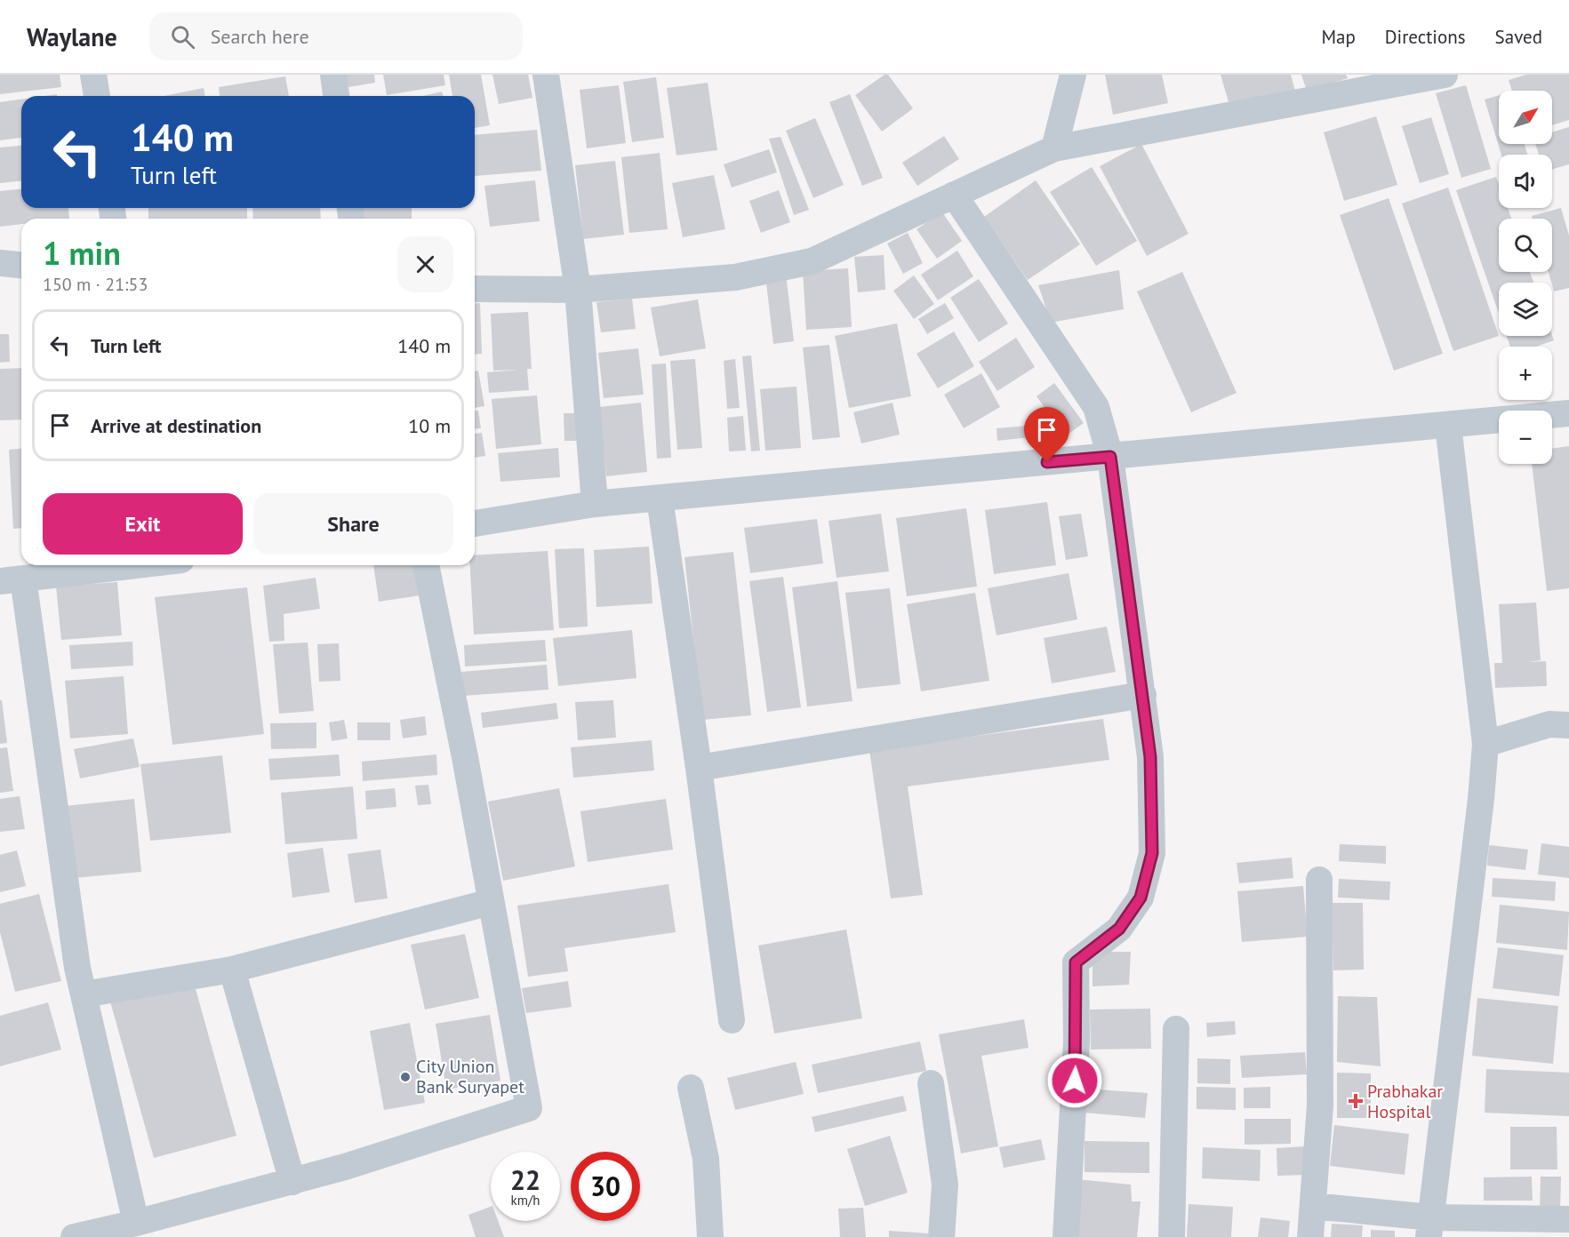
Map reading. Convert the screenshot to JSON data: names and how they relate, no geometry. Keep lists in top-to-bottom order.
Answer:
{
  "places": {
    "other": ["City Union Bank Suryapet"],
    "health": ["Prabhakar Hospital"]
  },
  "north": "top right",
  "page": {
    "header": "Waylane",
    "search": "Search here",
    "nav": ["Map", "Directions", "Saved"],
    "map_buttons": ["+", "−"],
    "turn": ["140 m", "Turn left"],
    "heading": ["1 min", "150 m · 21:53"],
    "list": [
      {
        "name": "Turn left",
        "value": "140 m"
      },
      {
        "name": "Arrive at destination",
        "value": "10 m"
      }
    ],
    "buttons": ["Exit", "Share"],
    "speed": "22 km/h",
    "limit": "30"
  }
}
